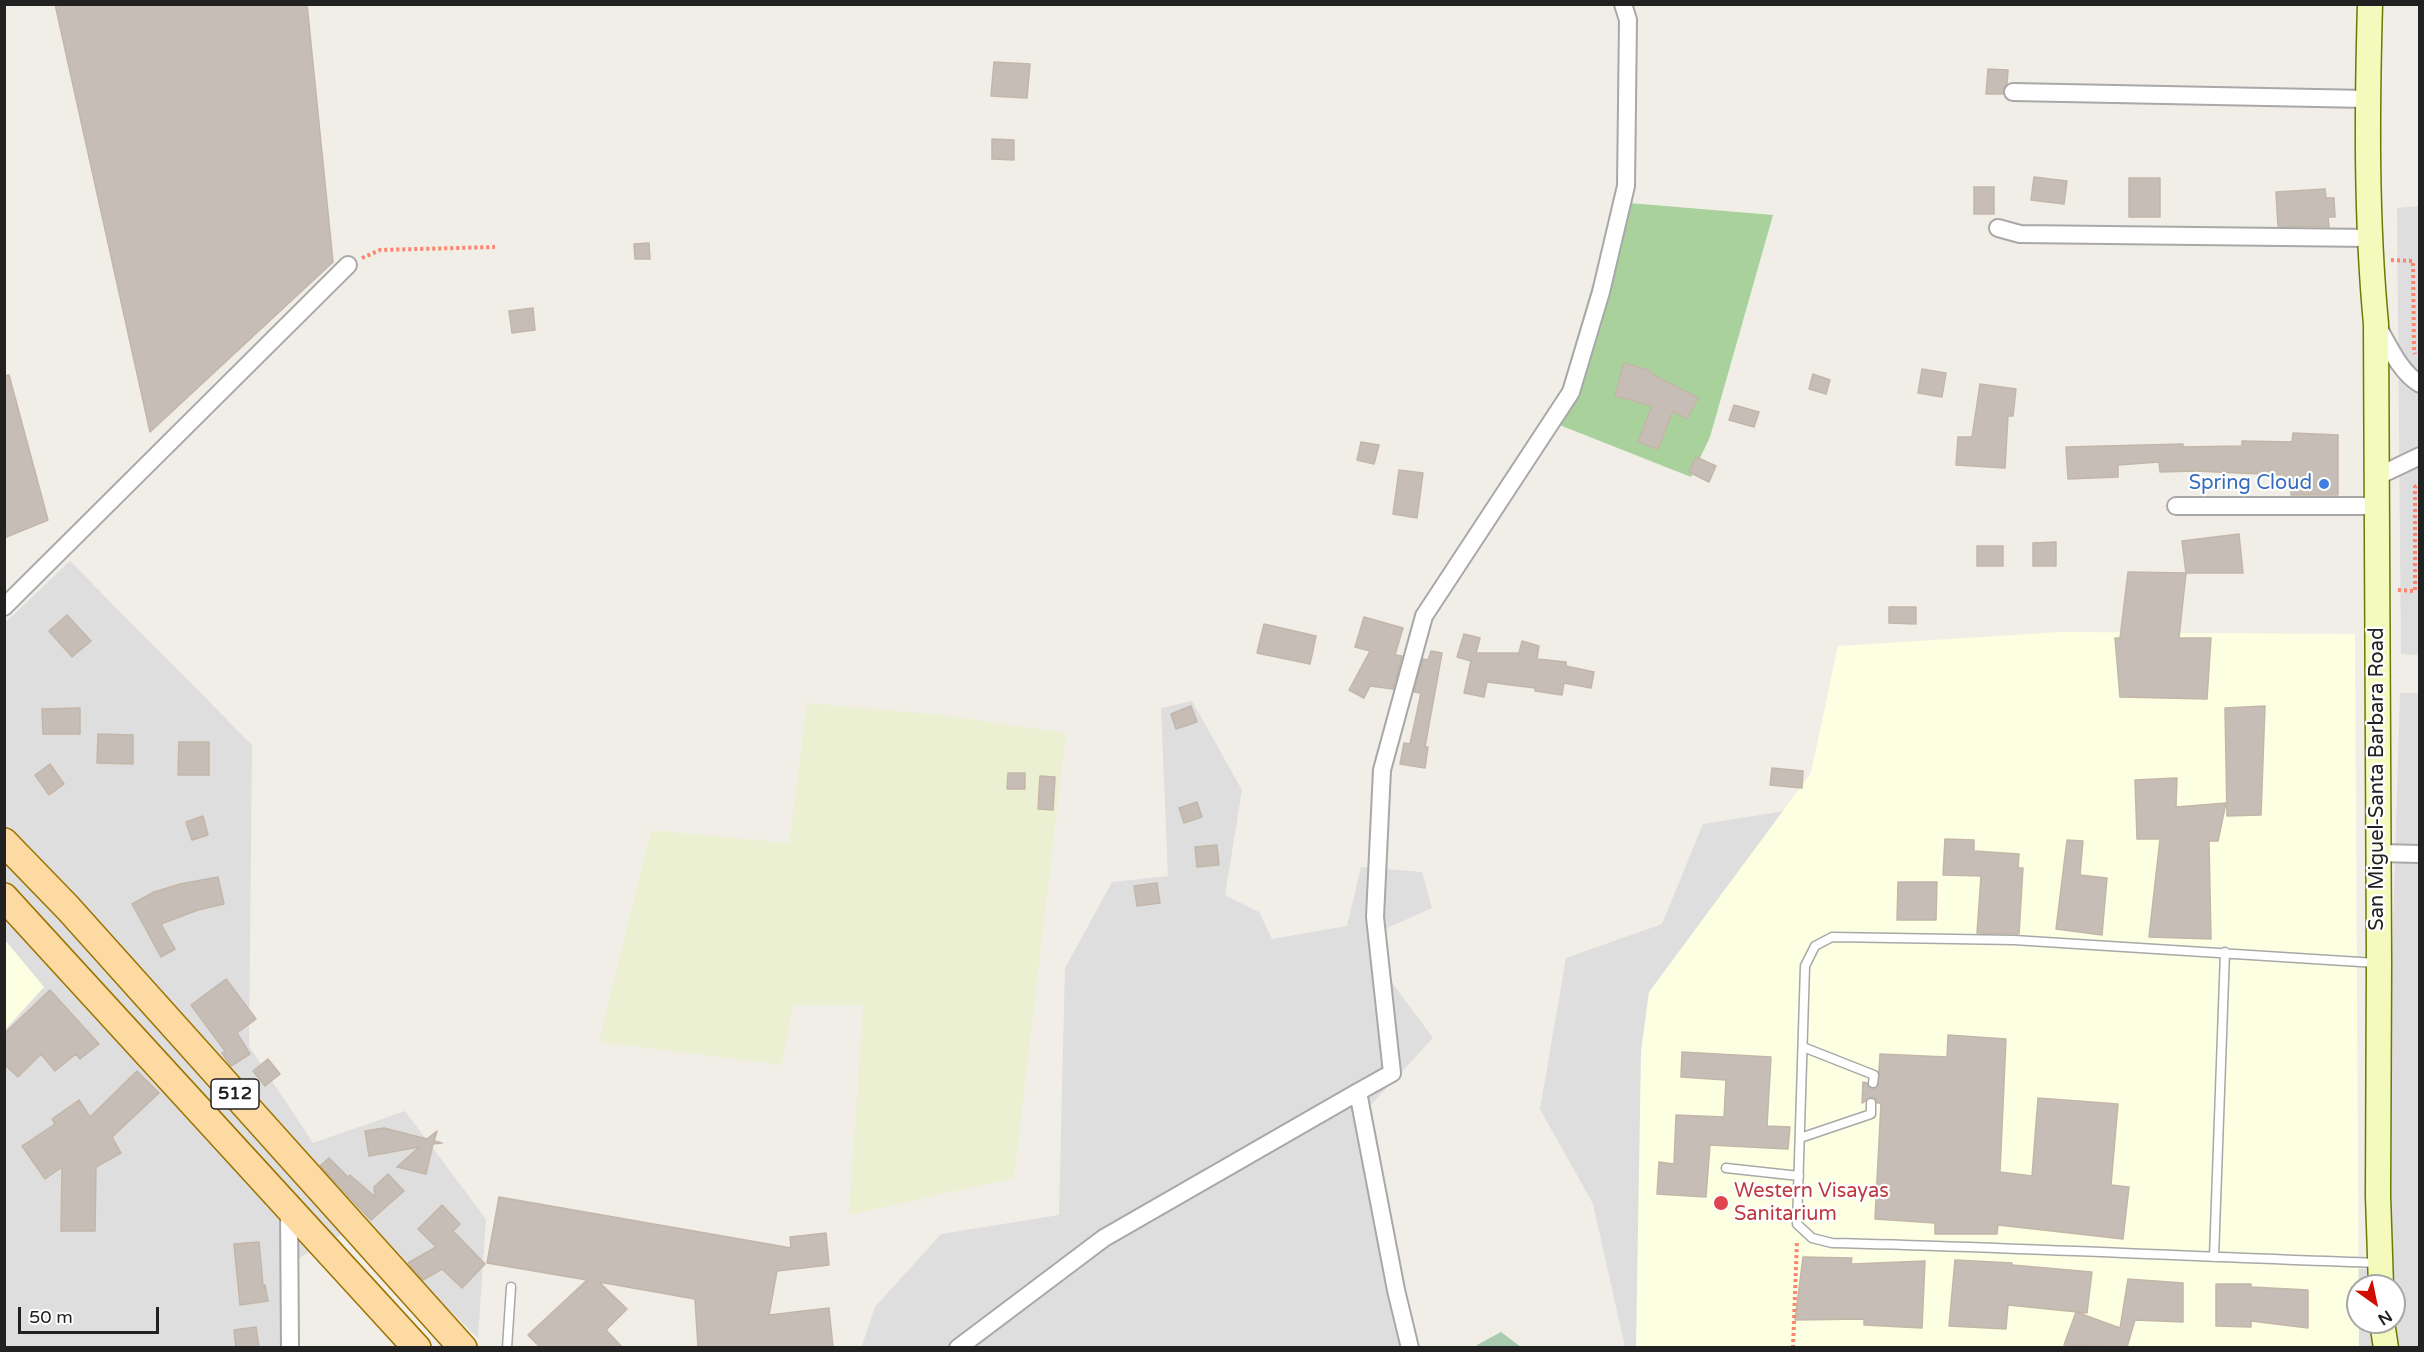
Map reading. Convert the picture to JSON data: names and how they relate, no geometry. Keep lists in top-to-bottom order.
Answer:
{
  "streets": {
    "main road": ["San Miguel-Santa Barbara Road", "512"]
  },
  "places": ["Spring Cloud", "Western Visayas Sanitarium"],
  "scale_bar": "50 m",
  "north": "bottom right"
}
